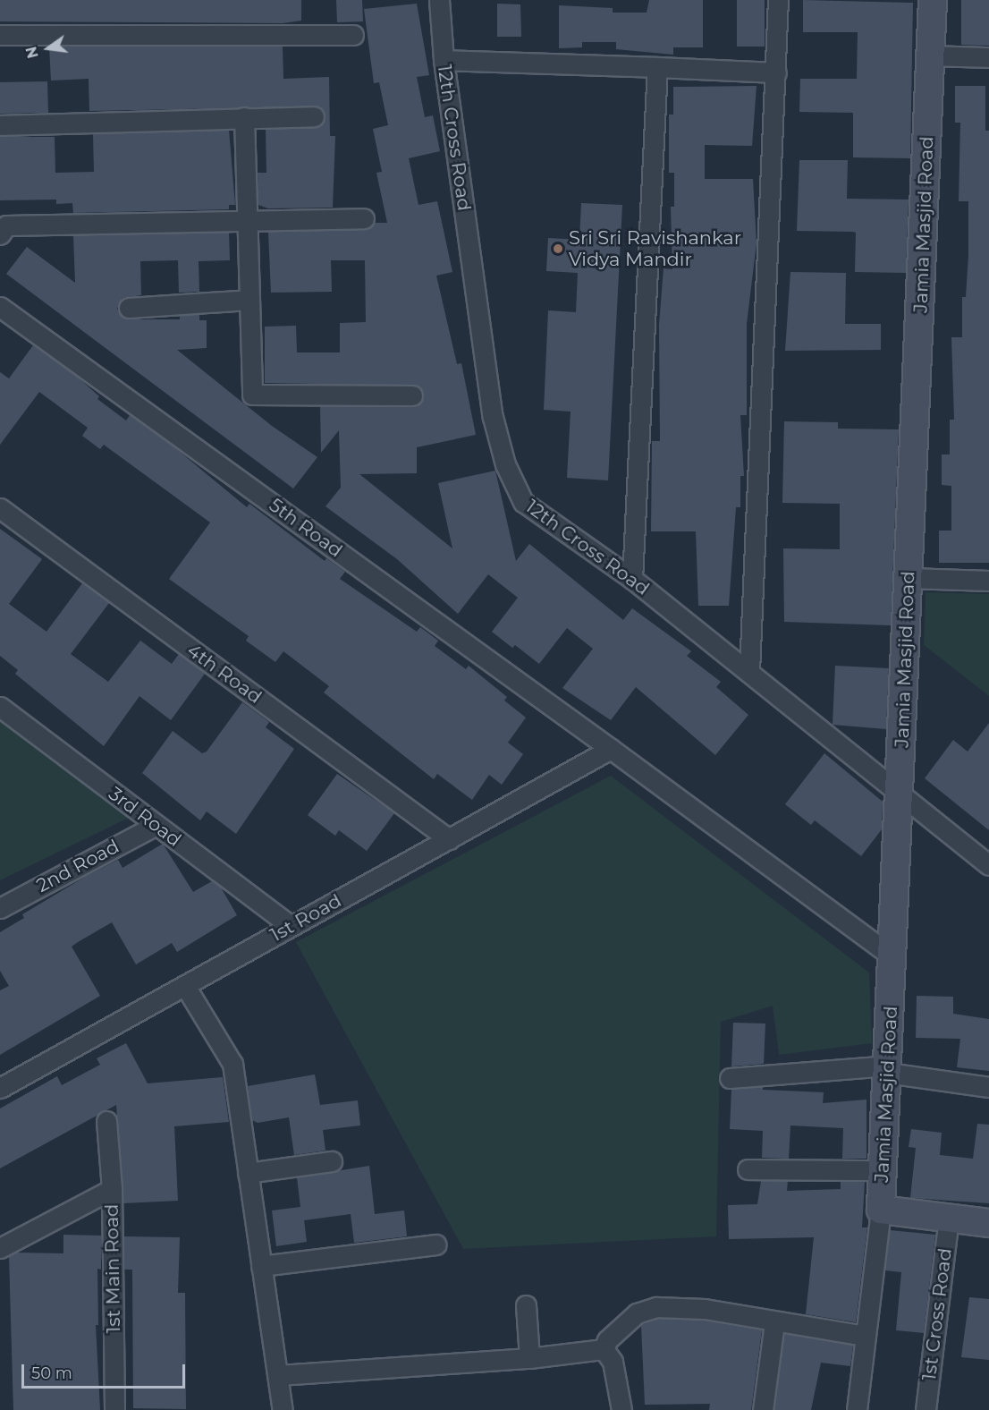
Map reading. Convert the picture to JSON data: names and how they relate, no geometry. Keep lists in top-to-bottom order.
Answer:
{
  "streets": {
    "street": [
      "12th Cross Road",
      "Jamia Masjid Road",
      "5th Road",
      "4th Road",
      "3rd Road",
      "2nd Road",
      "1st Road",
      "1st Main Road",
      "1st Cross Road"
    ]
  },
  "crossings": [
    ["12th Cross Road", "Jamia Masjid Road"],
    ["Jamia Masjid Road", "5th Road"],
    ["Jamia Masjid Road", "1st Cross Road"],
    ["5th Road", "1st Road"],
    ["4th Road", "1st Road"],
    ["3rd Road", "2nd Road"],
    ["3rd Road", "1st Road"]
  ],
  "places": ["Sri Sri Ravishankar Vidya Mandir"],
  "scale_bar": "50 m",
  "north": "left"
}
